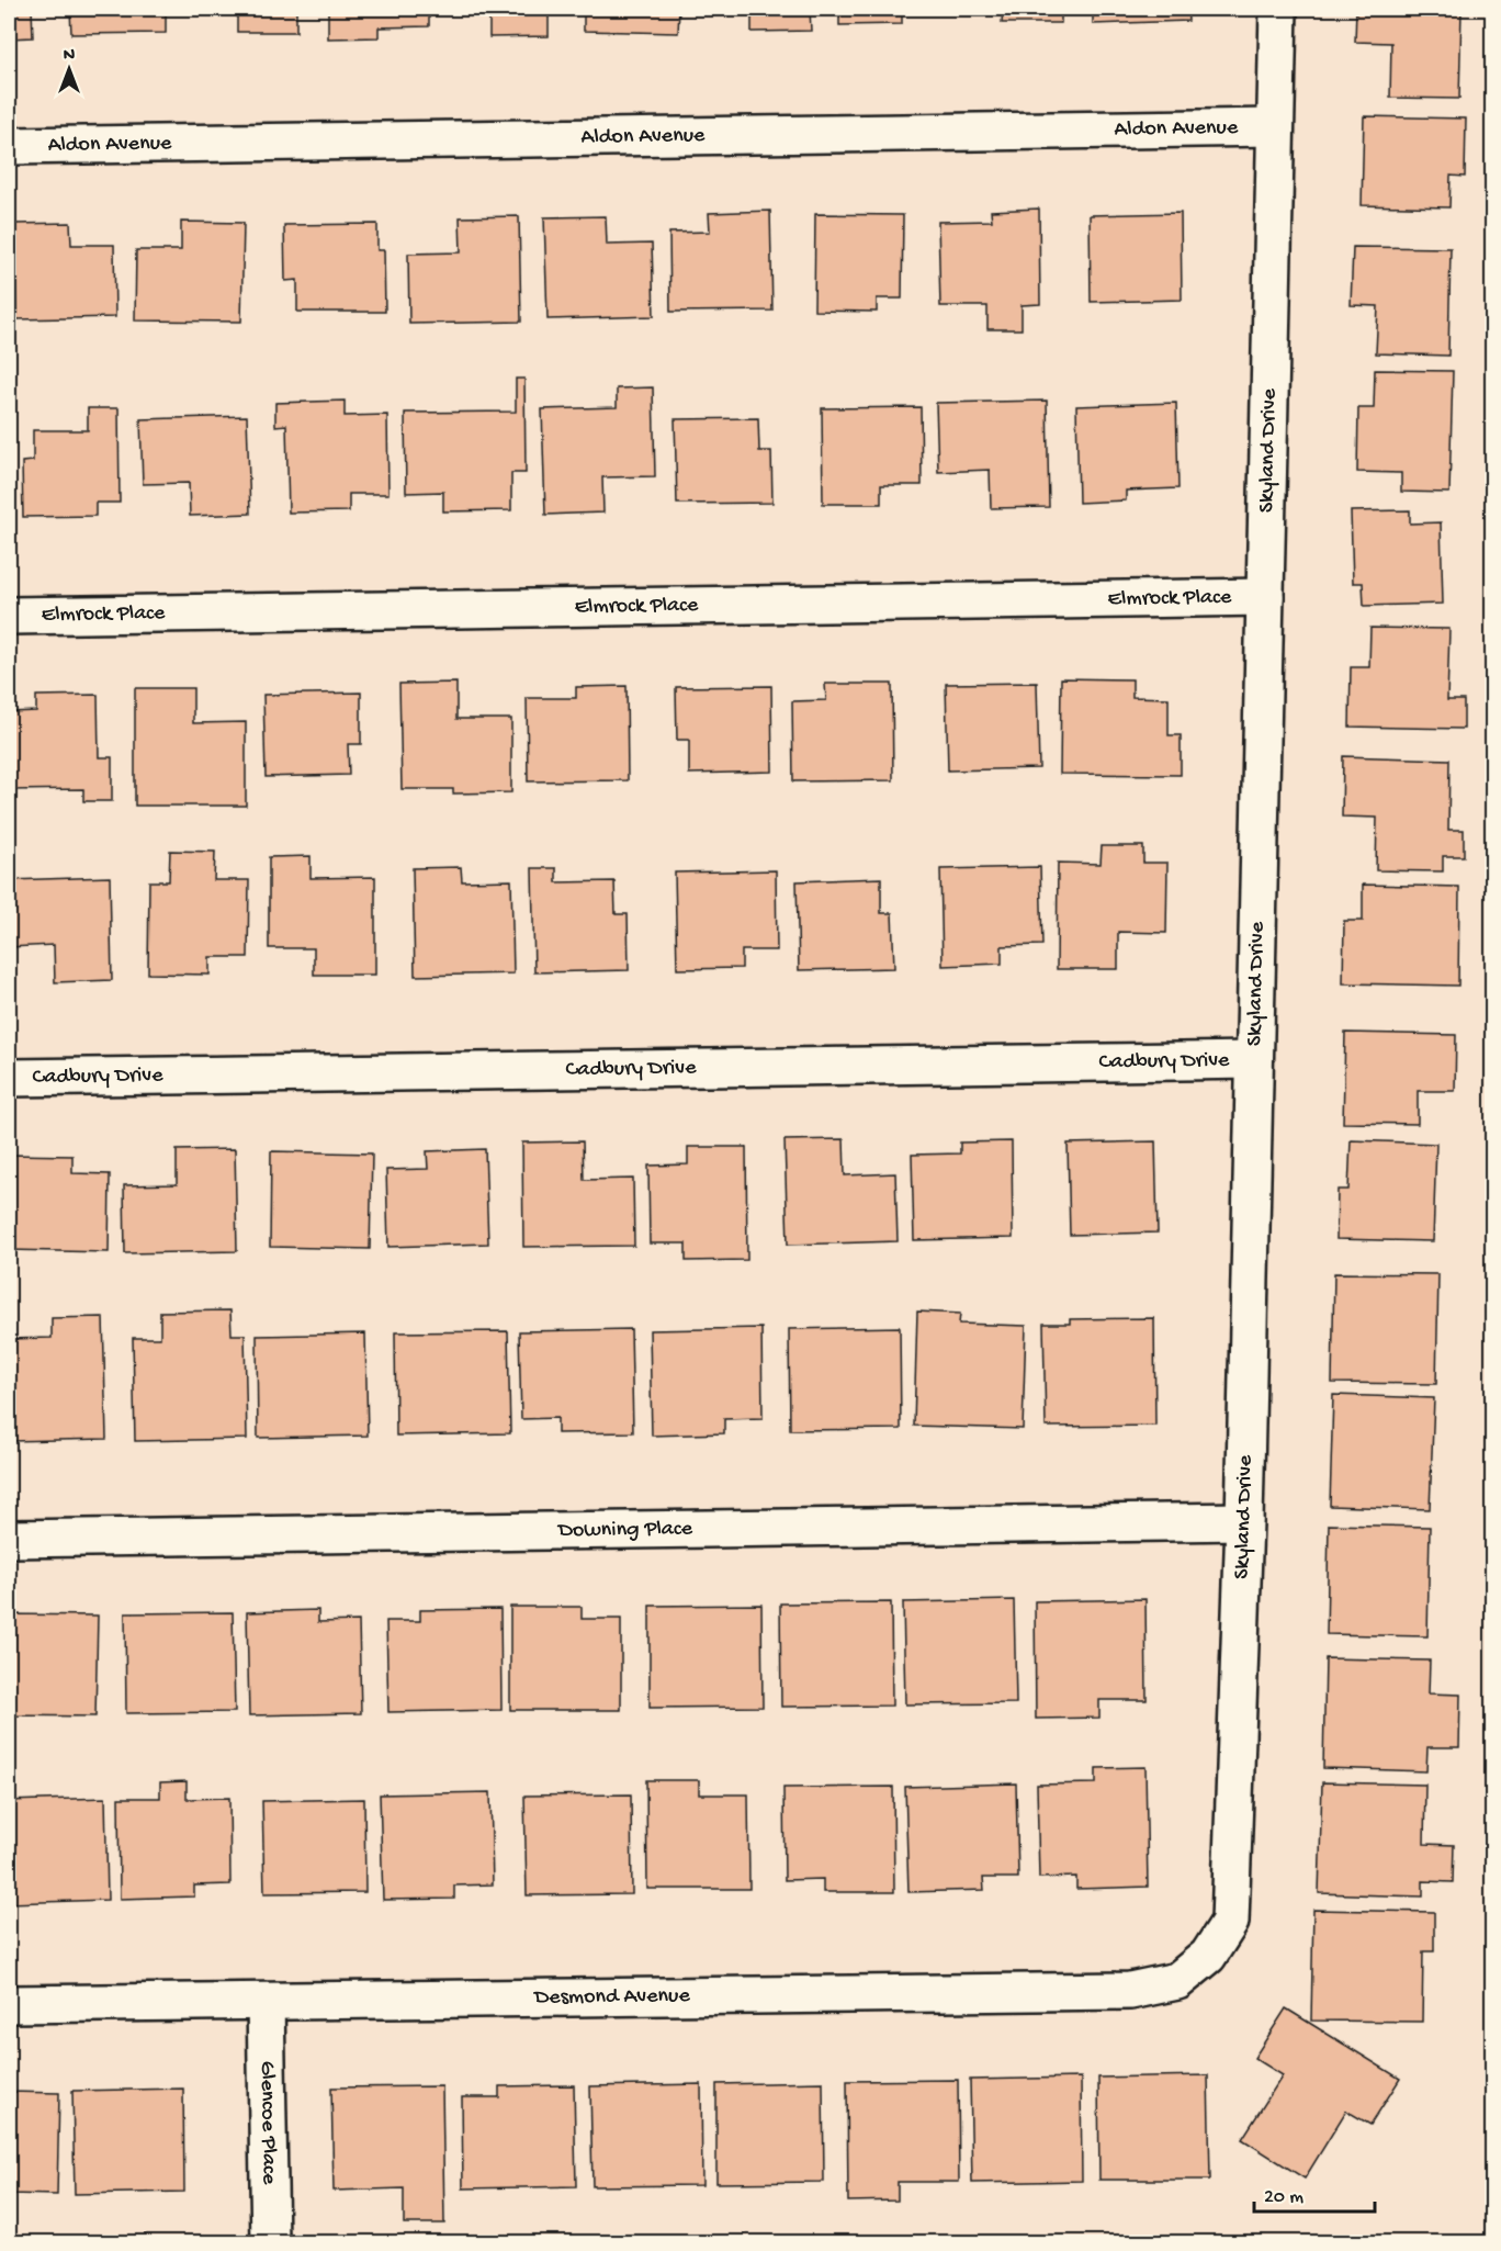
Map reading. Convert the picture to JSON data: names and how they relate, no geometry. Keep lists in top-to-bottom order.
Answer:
{
  "streets": {
    "street": [
      "Aldon Avenue",
      "Skyland Drive",
      "Elmrock Place",
      "Cadbury Drive",
      "Downing Place",
      "Desmond Avenue",
      "Glencoe Place"
    ]
  },
  "crossings": [
    ["Aldon Avenue", "Skyland Drive"],
    ["Skyland Drive", "Elmrock Place"],
    ["Skyland Drive", "Cadbury Drive"],
    ["Skyland Drive", "Downing Place"],
    ["Skyland Drive", "Desmond Avenue"],
    ["Desmond Avenue", "Glencoe Place"]
  ],
  "scale_bar": "20 m",
  "north": "top"
}
